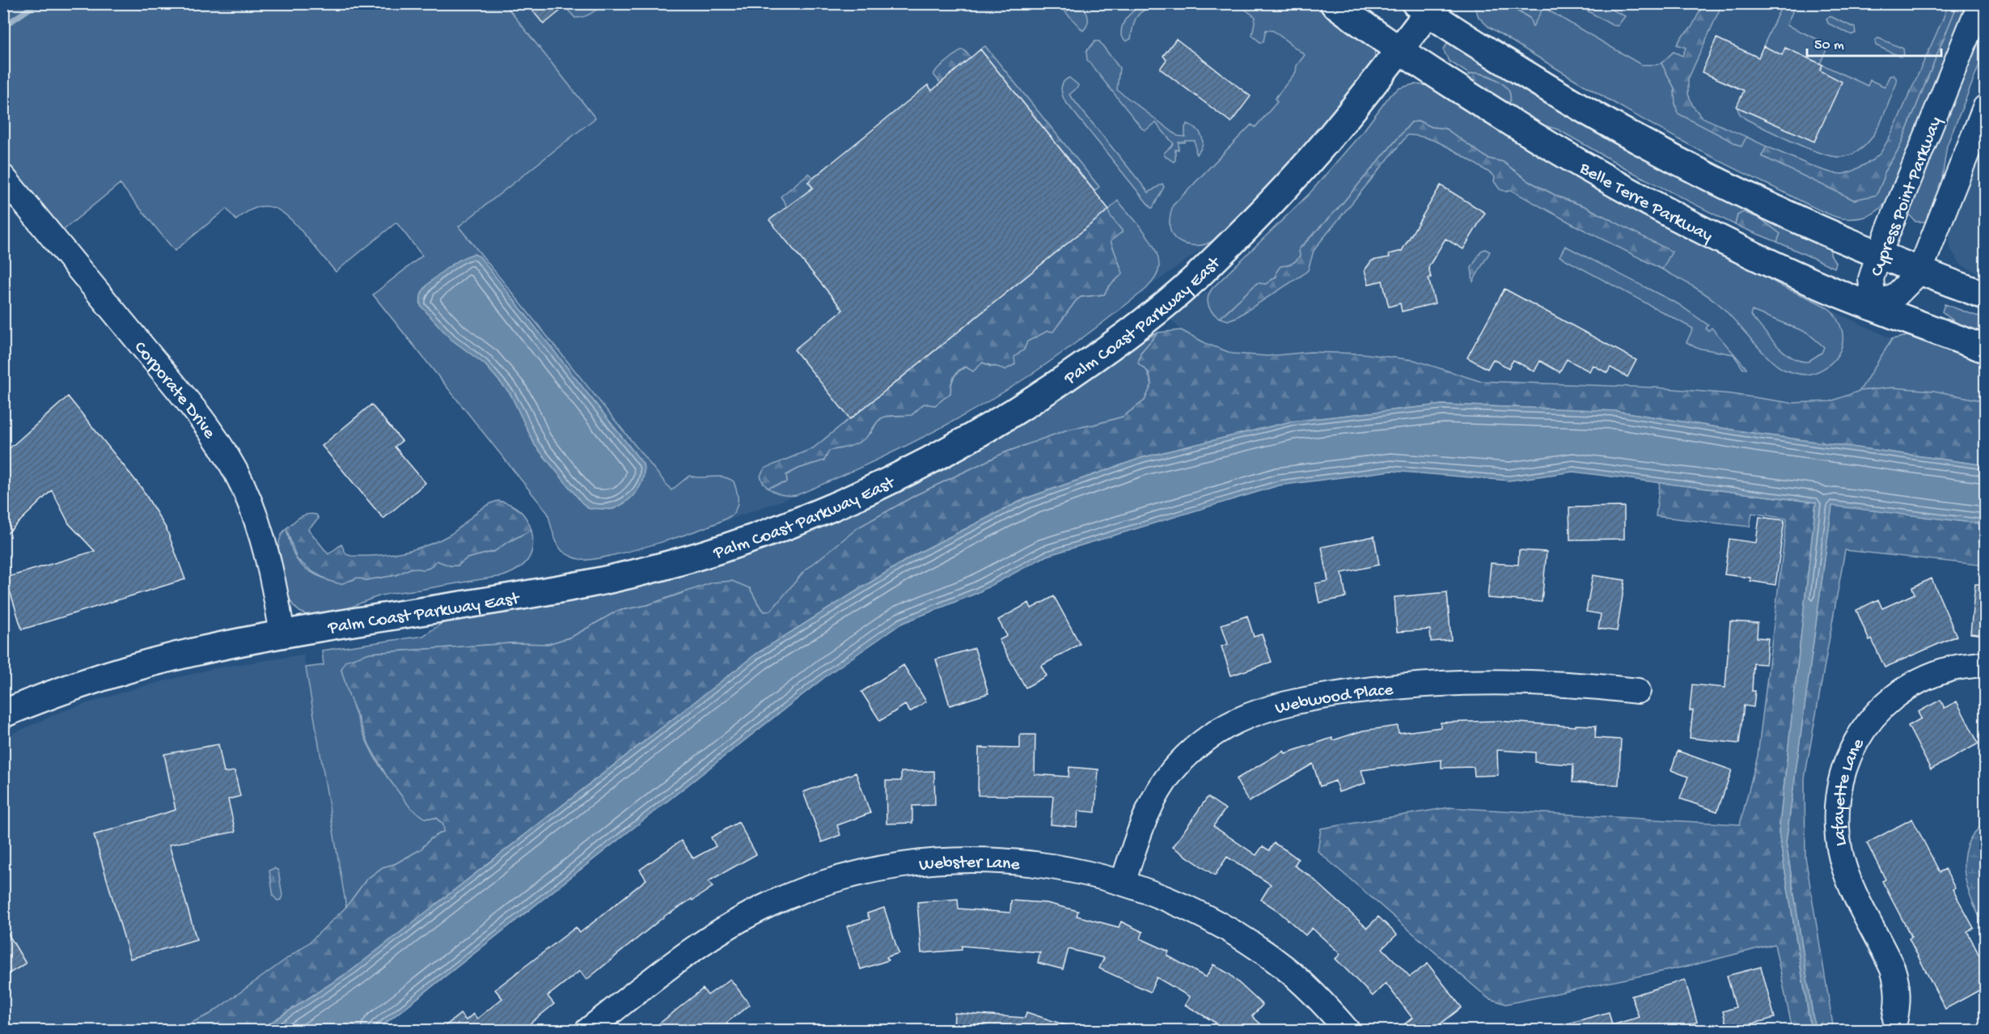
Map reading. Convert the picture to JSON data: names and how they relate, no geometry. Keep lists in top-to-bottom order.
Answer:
{
  "streets": {
    "main road": ["Belle Terre Parkway", "Palm Coast Parkway East"],
    "street": [
      "Cypress Point Parkway",
      "Corporate Drive",
      "Webwood Place",
      "Lafayette Lane",
      "Webster Lane"
    ]
  },
  "crossings": [
    ["Cypress Point Parkway", "Belle Terre Parkway"],
    ["Belle Terre Parkway", "Palm Coast Parkway East"],
    ["Palm Coast Parkway East", "Corporate Drive"],
    ["Webwood Place", "Webster Lane"]
  ],
  "scale_bar": "50 m"
}
